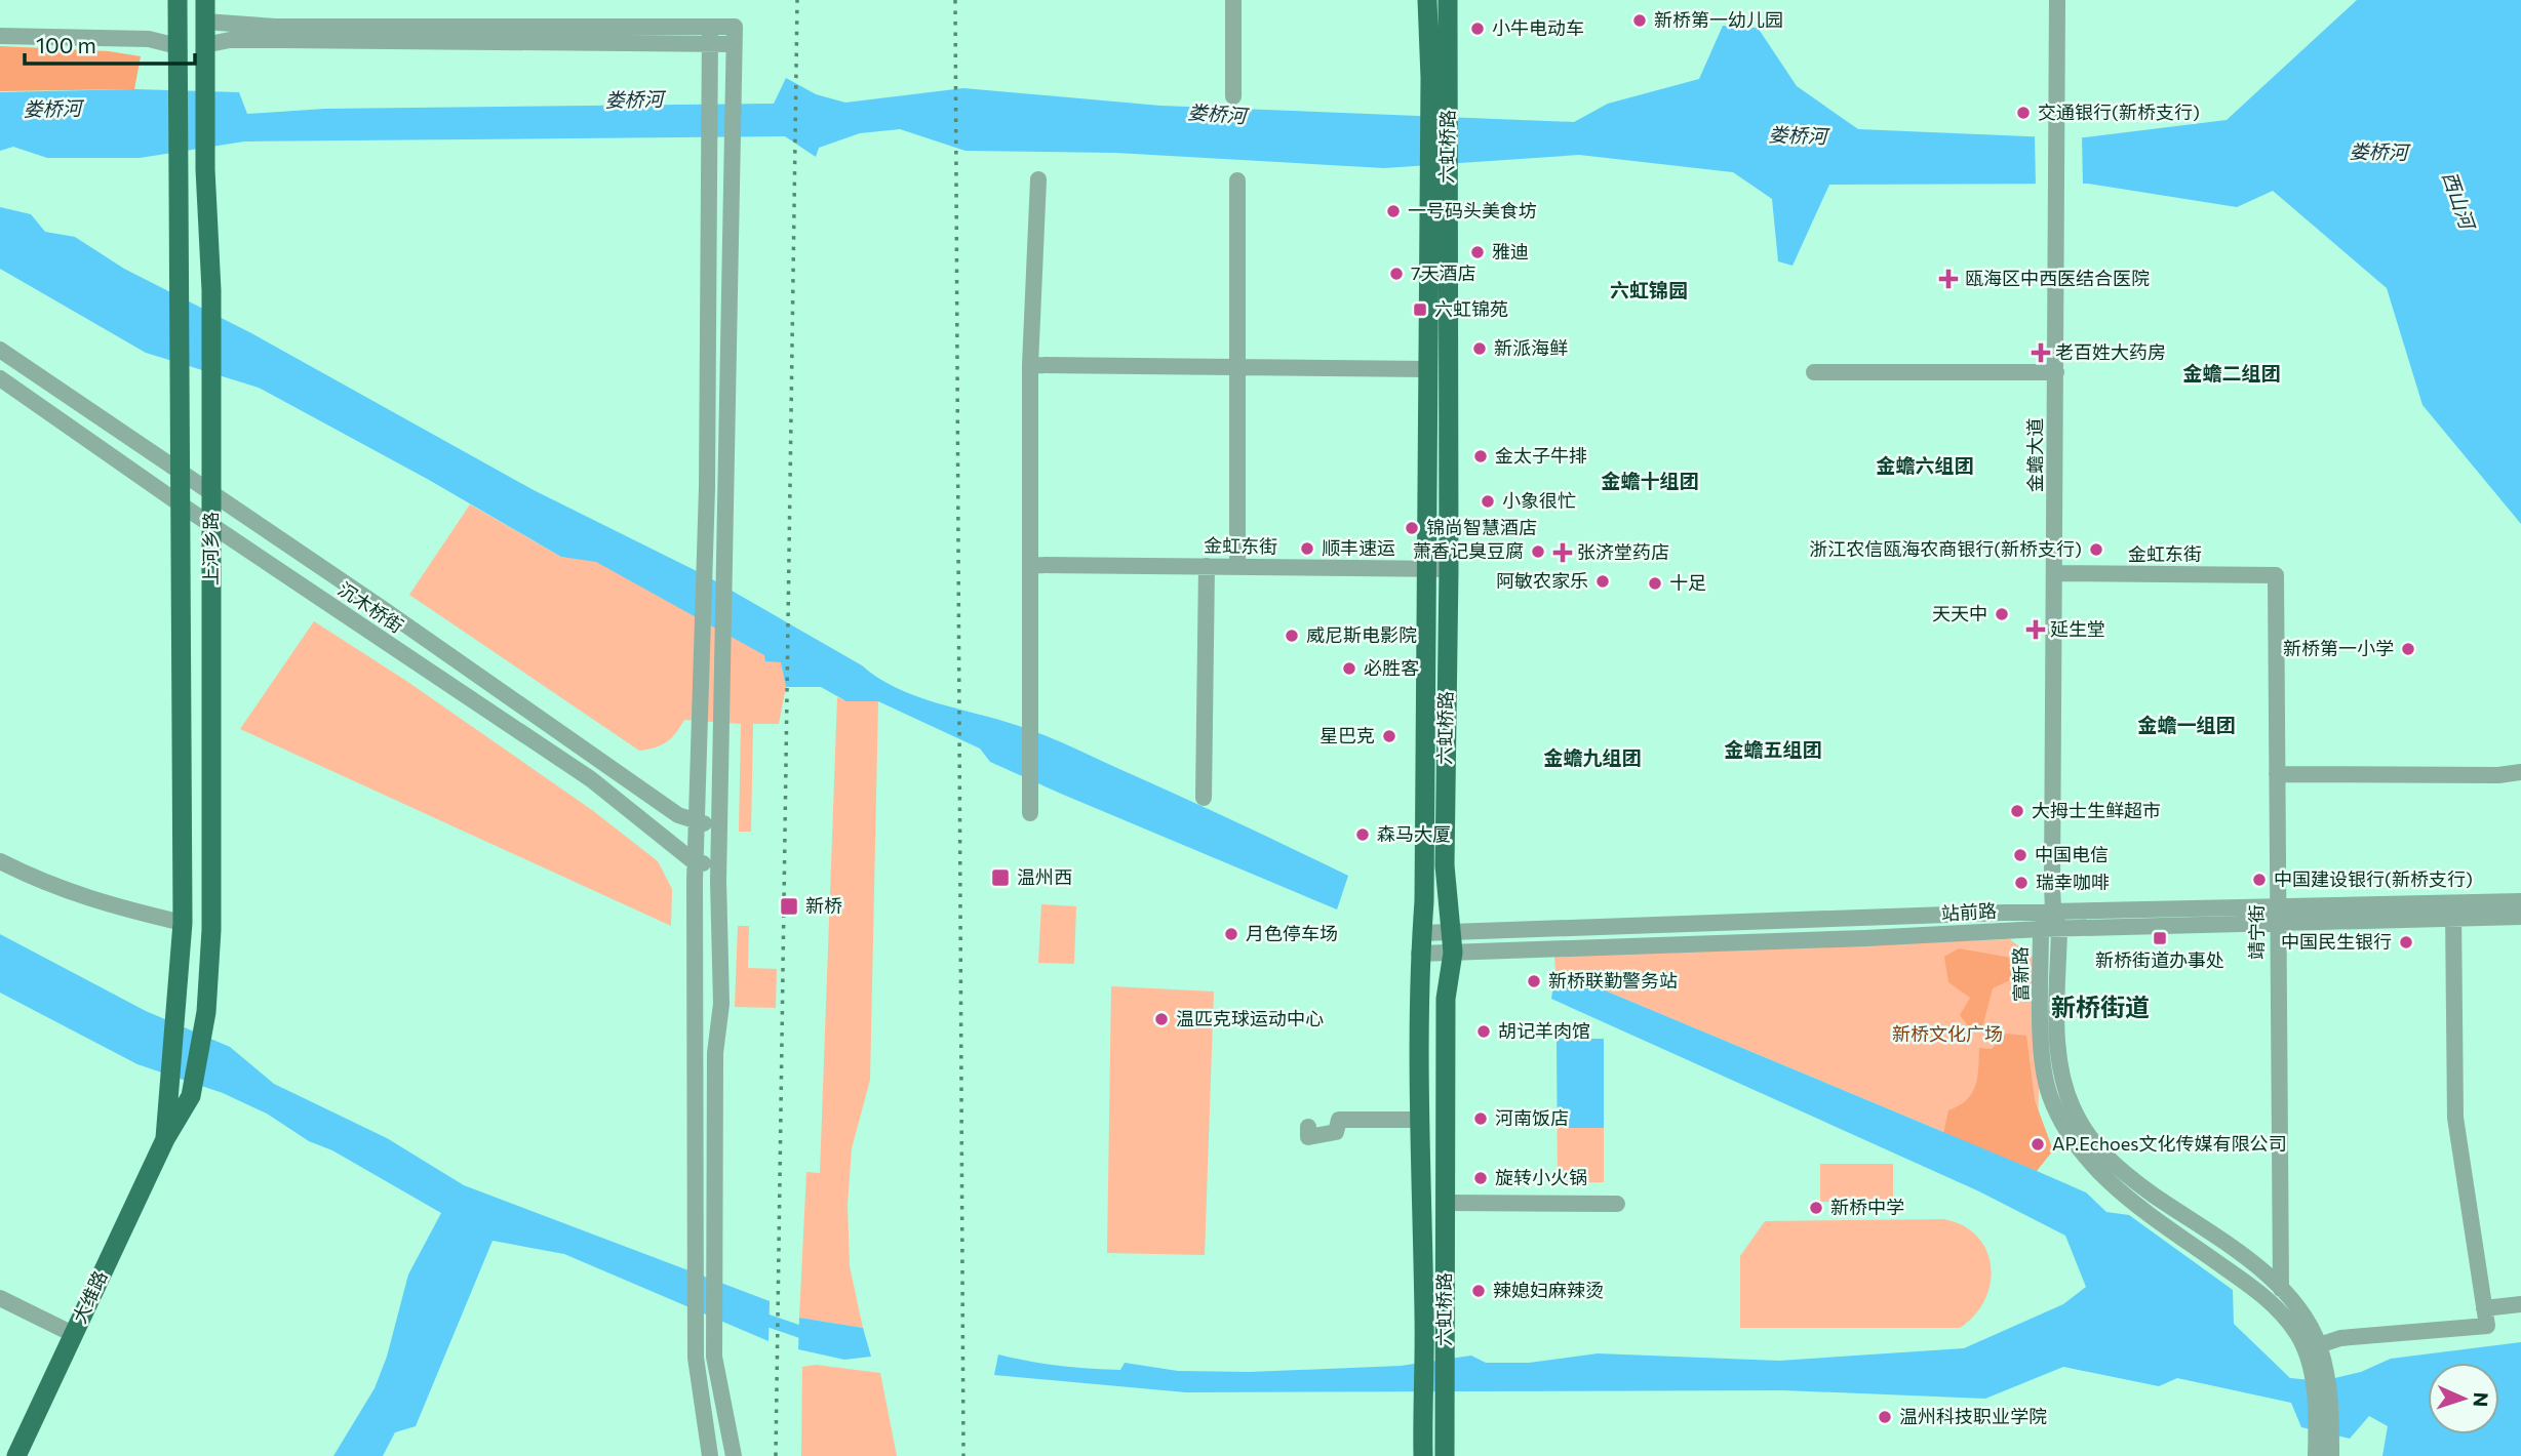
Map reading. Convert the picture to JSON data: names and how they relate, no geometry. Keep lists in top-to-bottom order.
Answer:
{
  "streets": {
    "main road": ["六虹桥路", "上河乡路", "大维路"],
    "street": [
      "金蟾大道",
      "金虹东街",
      "沉木桥街",
      "站前路",
      "靖宁街",
      "富新路"
    ]
  },
  "crossings": [
    ["六虹桥路", "金虹东街"],
    ["六虹桥路", "站前路"],
    ["金蟾大道", "金虹东街"],
    ["金蟾大道", "站前路"],
    ["金蟾大道", "富新路"],
    ["金虹东街", "靖宁街"],
    ["上河乡路", "沉木桥街"],
    ["上河乡路", "大维路"],
    ["站前路", "靖宁街"],
    ["站前路", "富新路"],
    ["靖宁街", "富新路"]
  ],
  "districts": [
    "六虹锦园",
    "金蟾二组团",
    "金蟾六组团",
    "金蟾十组团",
    "金蟾一组团",
    "金蟾五组团",
    "金蟾九组团",
    "新桥街道"
  ],
  "water": ["娄桥河", "西山河"],
  "parks": ["新桥文化广场"],
  "places": {
    "other": [
      "新桥第一幼儿园",
      "小牛电动车",
      "交通银行(新桥支行)",
      "一号码头美食坊",
      "雅迪",
      "7天酒店",
      "新派海鲜",
      "金太子牛排",
      "小象很忙",
      "锦尚智慧酒店",
      "顺丰速运",
      "浙江农信瓯海农商银行(新桥支行)",
      "萧香记臭豆腐",
      "阿敏农家乐",
      "十足",
      "天天中",
      "威尼斯电影院",
      "新桥第一小学",
      "必胜客",
      "星巴克",
      "大拇士生鲜超市",
      "森马大厦",
      "中国电信",
      "中国建设银行(新桥支行)",
      "瑞幸咖啡",
      "月色停车场",
      "中国民生银行",
      "新桥联勤警务站",
      "温匹克球运动中心",
      "胡记羊肉馆",
      "河南饭店",
      "AP.Echoes文化传媒有限公司",
      "旋转小火锅",
      "新桥中学",
      "辣媳妇麻辣烫",
      "温州科技职业学院"
    ],
    "health": [
      "瓯海区中西医结合医院",
      "老百姓大药房",
      "张济堂药店",
      "延生堂"
    ],
    "transit": [
      "六虹锦苑",
      "温州西",
      "新桥",
      "新桥街道办事处"
    ]
  },
  "scale_bar": "100 m",
  "north": "right"
}
